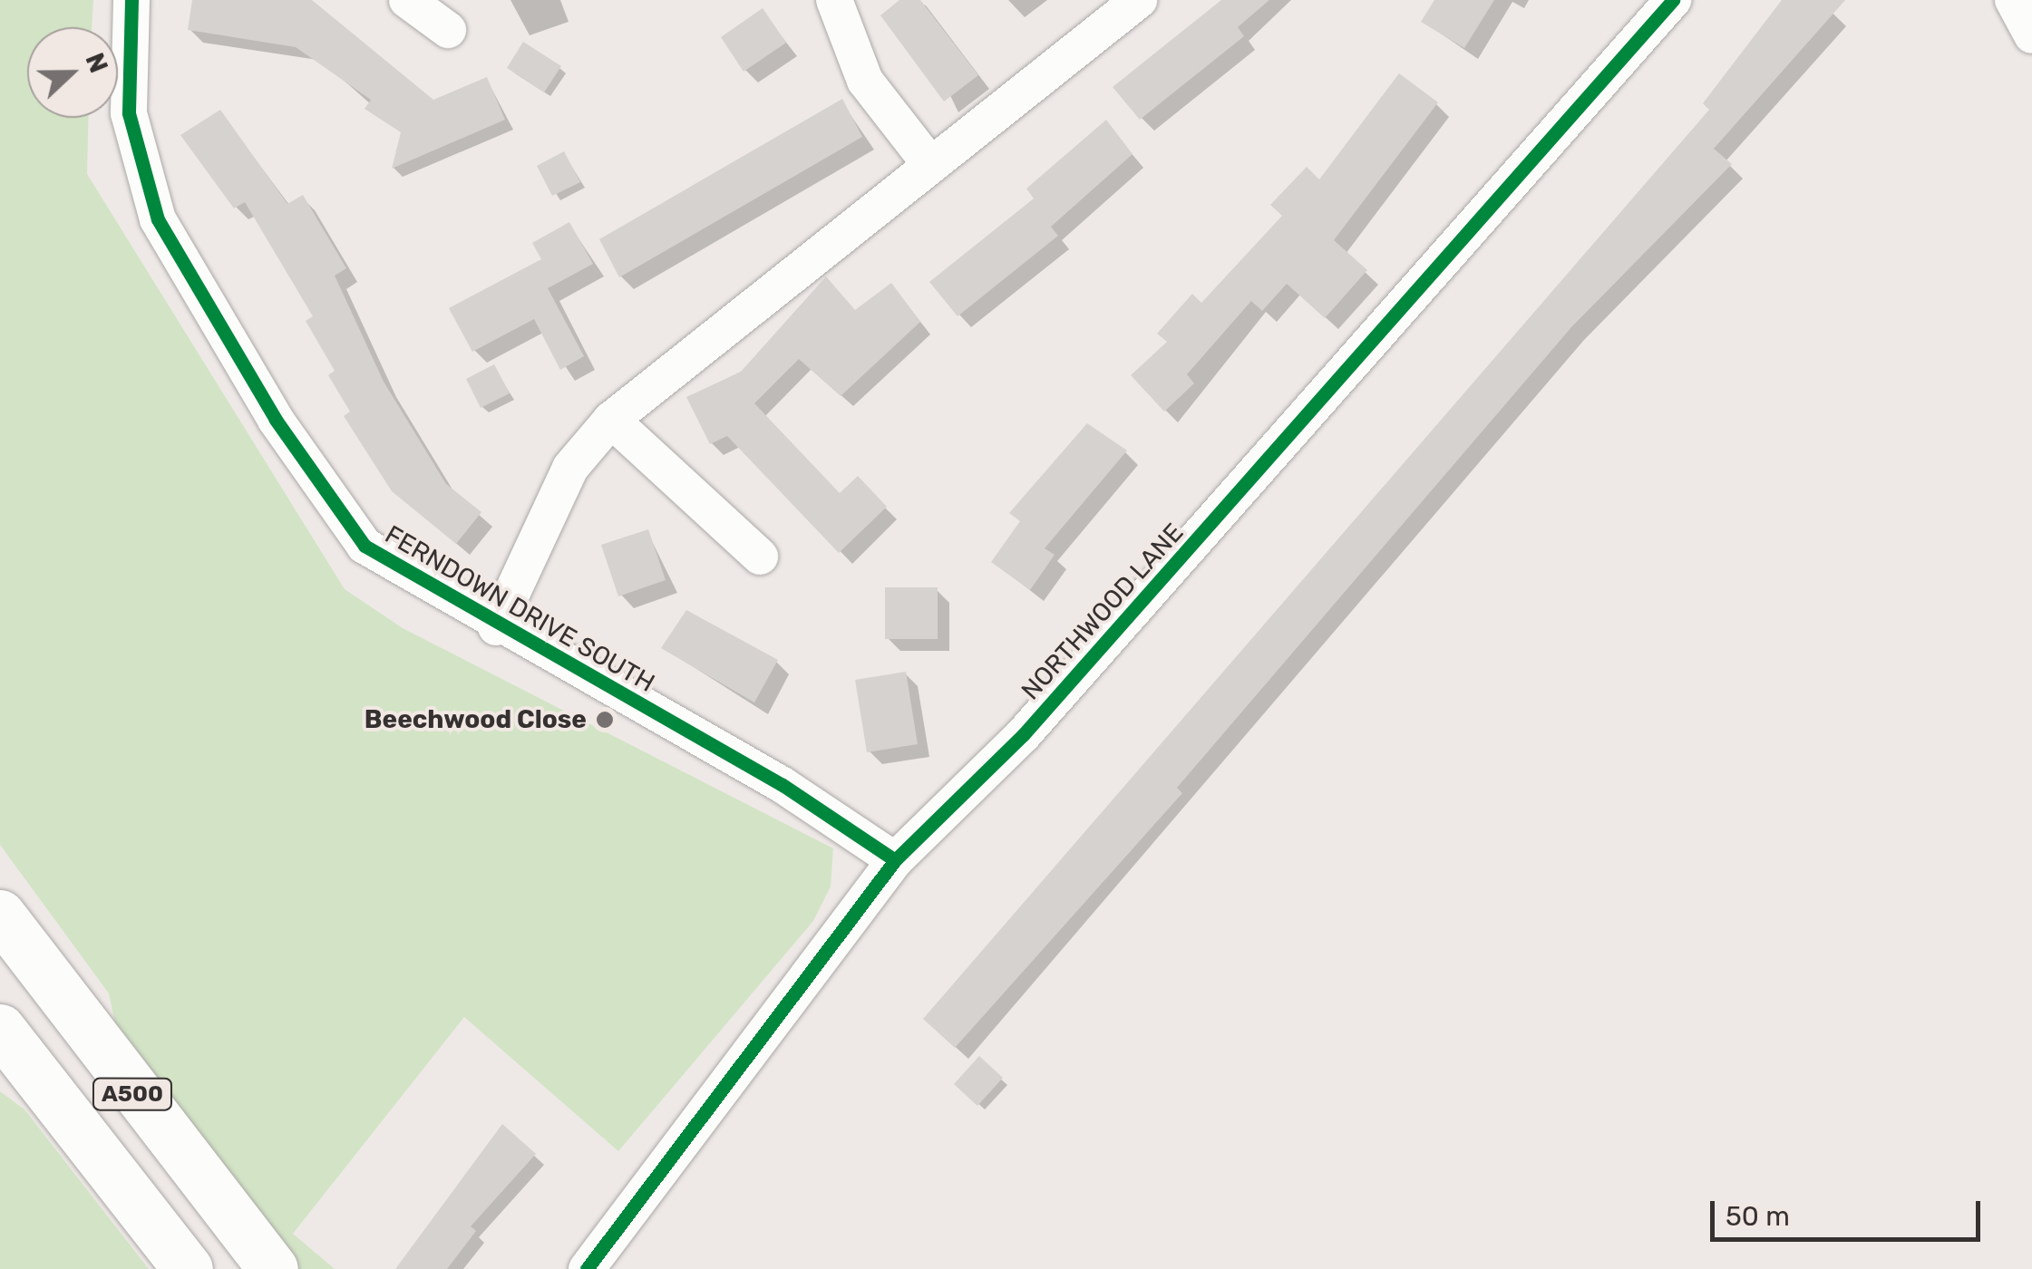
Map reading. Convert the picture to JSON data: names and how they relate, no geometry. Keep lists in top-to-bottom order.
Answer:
{
  "streets": {
    "highway": ["A500"],
    "street": ["FERNDOWN DRIVE SOUTH", "NORTHWOOD LANE"]
  },
  "crossings": [
    ["FERNDOWN DRIVE SOUTH", "NORTHWOOD LANE"]
  ],
  "places": ["Beechwood Close"],
  "scale_bar": "50 m",
  "north": "right"
}
